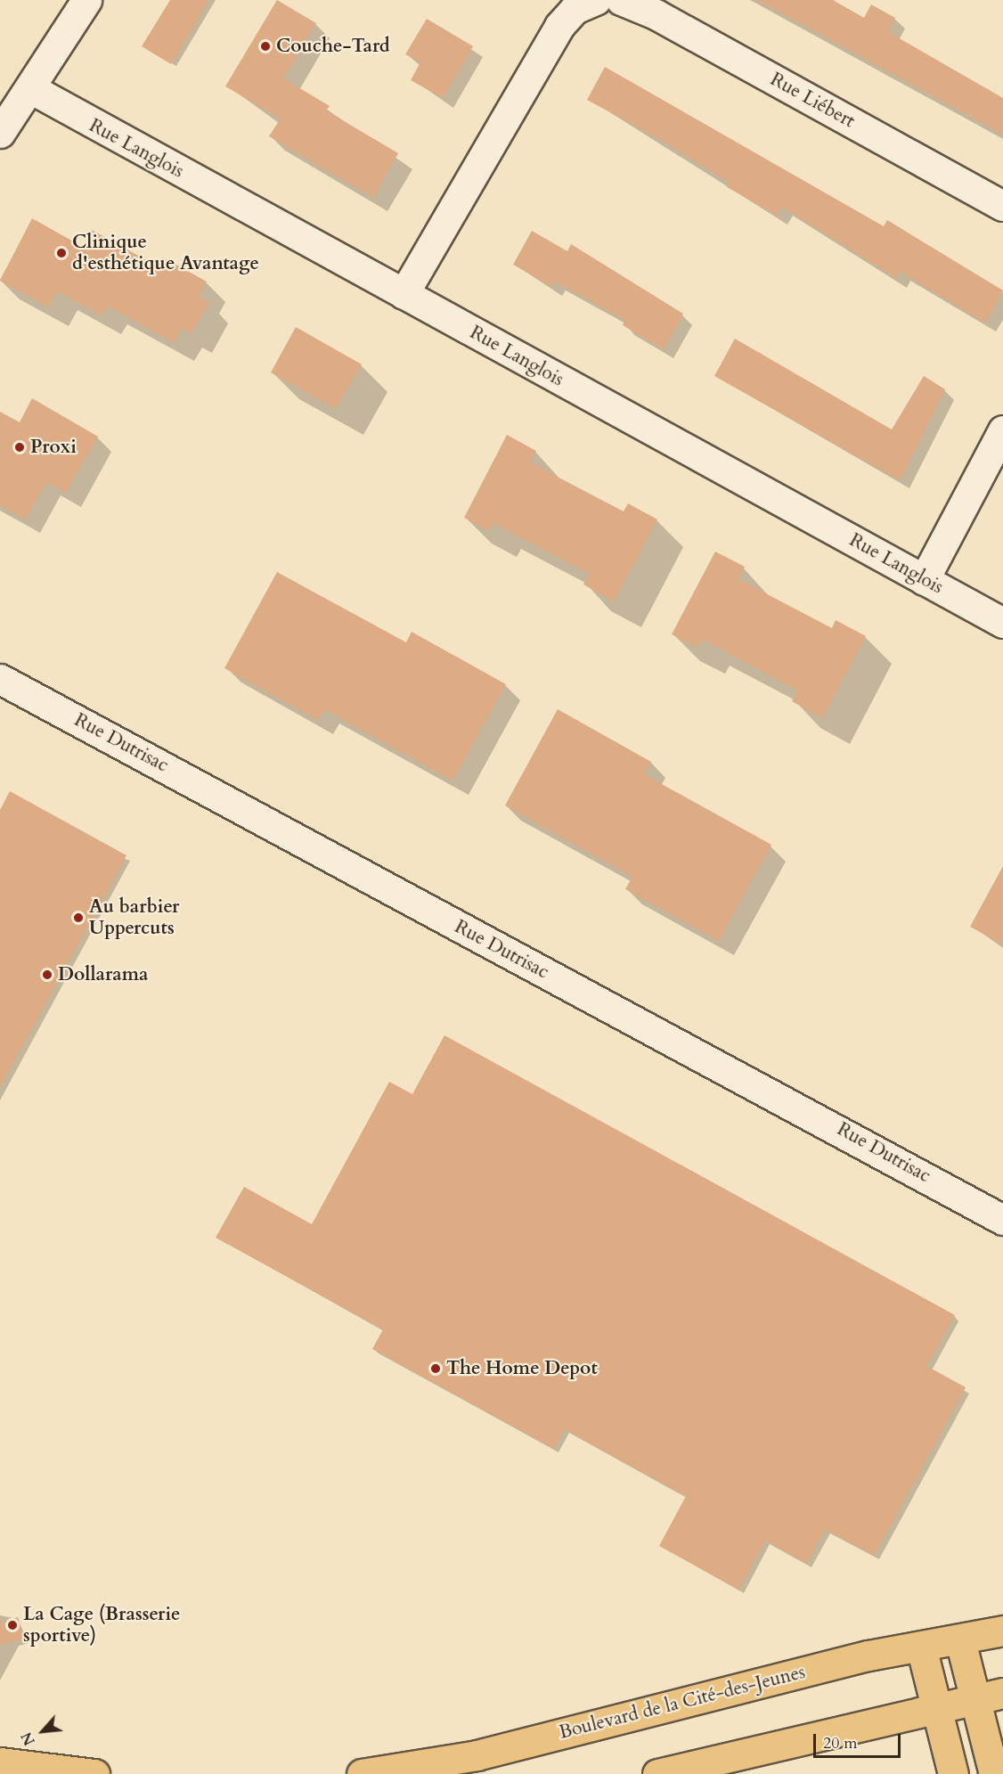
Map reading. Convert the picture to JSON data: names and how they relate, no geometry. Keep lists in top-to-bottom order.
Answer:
{
  "streets": {
    "main road": ["Boulevard de la Cité-des-Jeunes"],
    "street": ["Rue Liébert", "Rue Langlois", "Rue Dutrisac"]
  },
  "places": [
    "Couche-Tard",
    "Clinique d'esthétique Avantage",
    "Proxi",
    "Au barbier Uppercuts",
    "Dollarama",
    "The Home Depot",
    "La Cage (Brasserie sportive)"
  ],
  "scale_bar": "20 m",
  "north": "bottom left"
}
